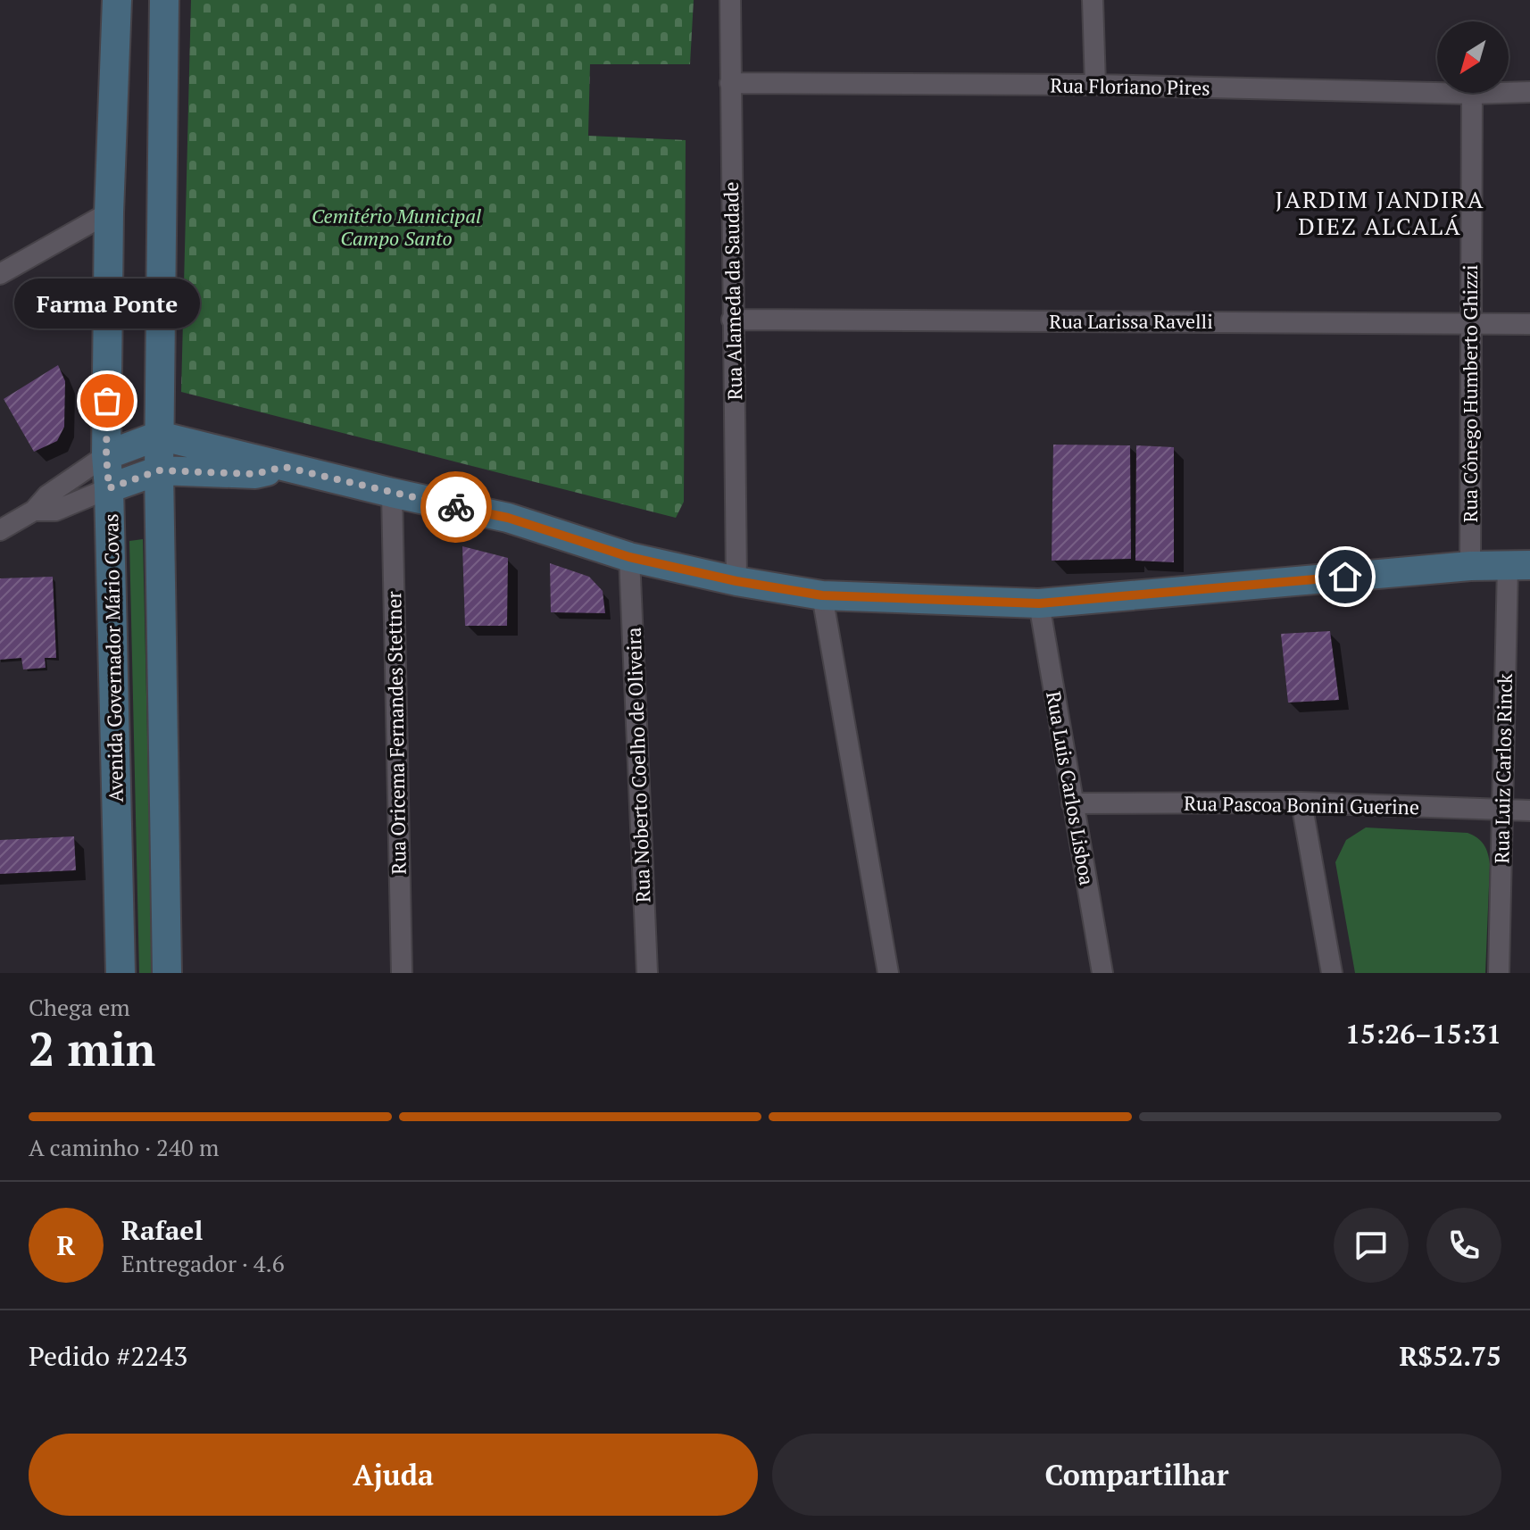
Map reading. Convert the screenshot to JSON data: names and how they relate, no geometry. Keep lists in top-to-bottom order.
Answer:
{
  "streets": {
    "main road": ["Avenida Governador Mário Covas"],
    "street": [
      "Rua Floriano Pires",
      "Rua Alameda da Saudade",
      "Rua Larissa Ravelli",
      "Rua Cônego Humberto Ghizzi",
      "Rua Oricema Fernandes Stettner",
      "Rua Noberto Coelho de Oliveira",
      "Rua Luiz Carlos Rinck",
      "Rua Luis Carlos Lisboa",
      "Rua Pascoa Bonini Guerine"
    ]
  },
  "crossings": [
    ["Rua Floriano Pires", "Rua Alameda da Saudade"],
    ["Rua Floriano Pires", "Rua Cônego Humberto Ghizzi"],
    ["Rua Alameda da Saudade", "Rua Larissa Ravelli"],
    ["Rua Larissa Ravelli", "Rua Cônego Humberto Ghizzi"],
    ["Rua Luiz Carlos Rinck", "Rua Pascoa Bonini Guerine"],
    ["Rua Luis Carlos Lisboa", "Rua Pascoa Bonini Guerine"]
  ],
  "districts": ["JARDIM JANDIRA DIEZ ALCALÁ"],
  "parks": ["Cemitério Municipal Campo Santo"],
  "places": ["Farma Ponte"],
  "north": "bottom left",
  "page": {
    "bubble": "Farma Ponte",
    "heading": ["2 min", "Chega em", "15:26–15:31"],
    "panel": [
      "Rafael",
      "Entregador · 4.6",
      "Pedido #2243",
      "R$52.75"
    ],
    "bar": "A caminho · 240 m",
    "round": "R",
    "buttons": ["Ajuda", "Compartilhar"]
  }
}
